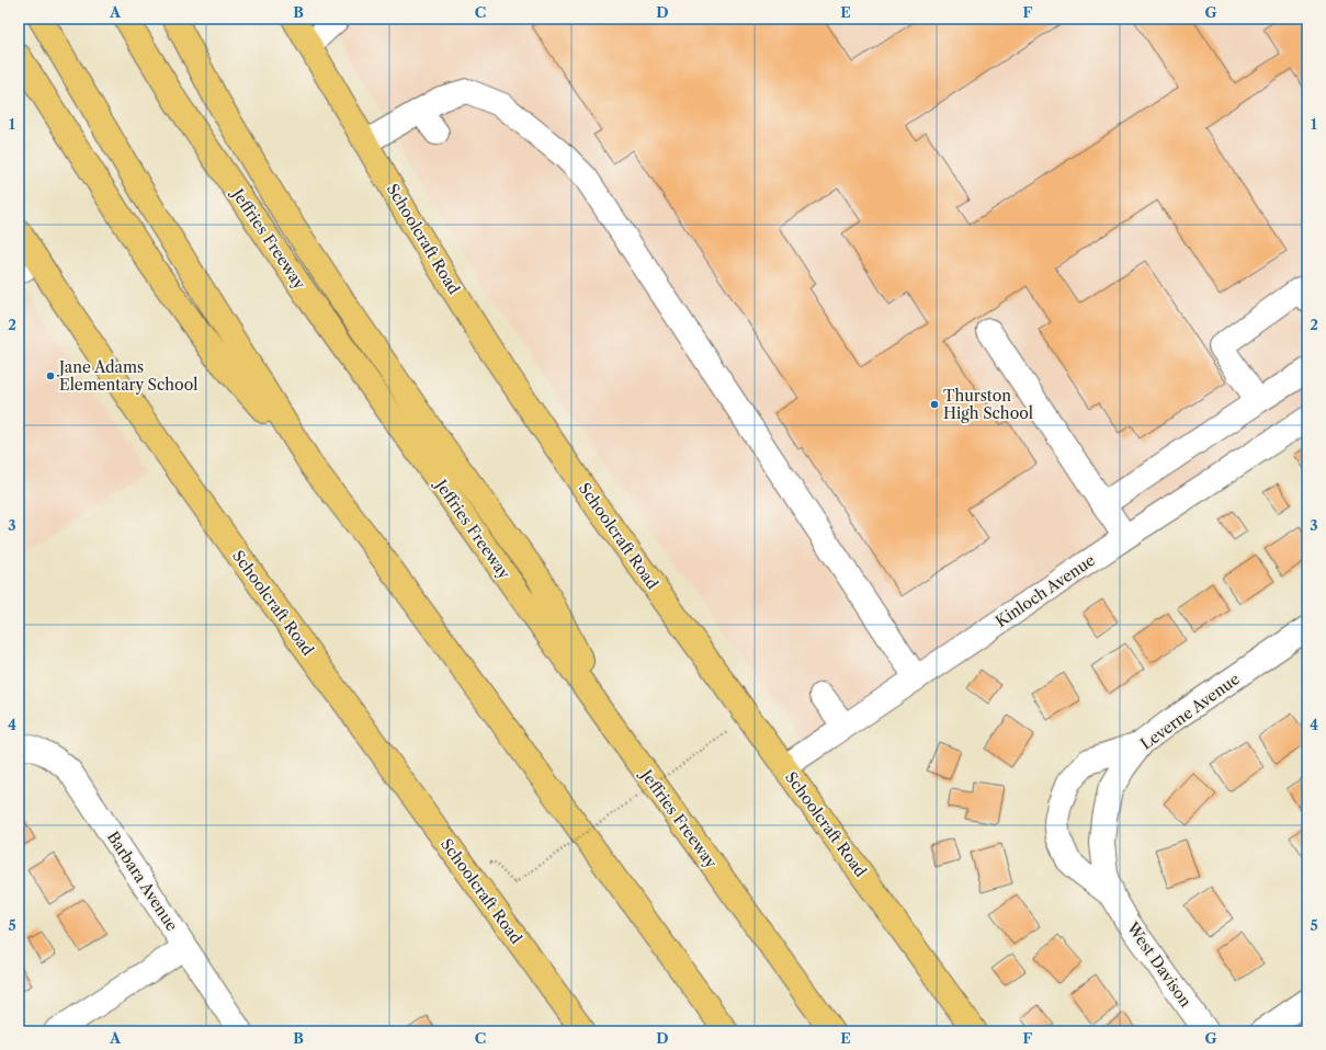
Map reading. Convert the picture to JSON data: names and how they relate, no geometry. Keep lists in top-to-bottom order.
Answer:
{
  "streets": {
    "main road": ["Jeffries Freeway", "Schoolcraft Road"],
    "street": [
      "Kinloch Avenue",
      "Leverne Avenue",
      "Barbara Avenue",
      "West Davison"
    ]
  },
  "crossings": [
    ["Schoolcraft Road", "Kinloch Avenue"],
    ["Leverne Avenue", "West Davison"]
  ],
  "places": ["Jane Adams Elementary School", "Thurston High School"],
  "grid": {
    "columns": [
      "A",
      "B",
      "C",
      "D",
      "E",
      "F",
      "G"
    ],
    "rows": [
      "1",
      "2",
      "3",
      "4",
      "5"
    ]
  }
}
